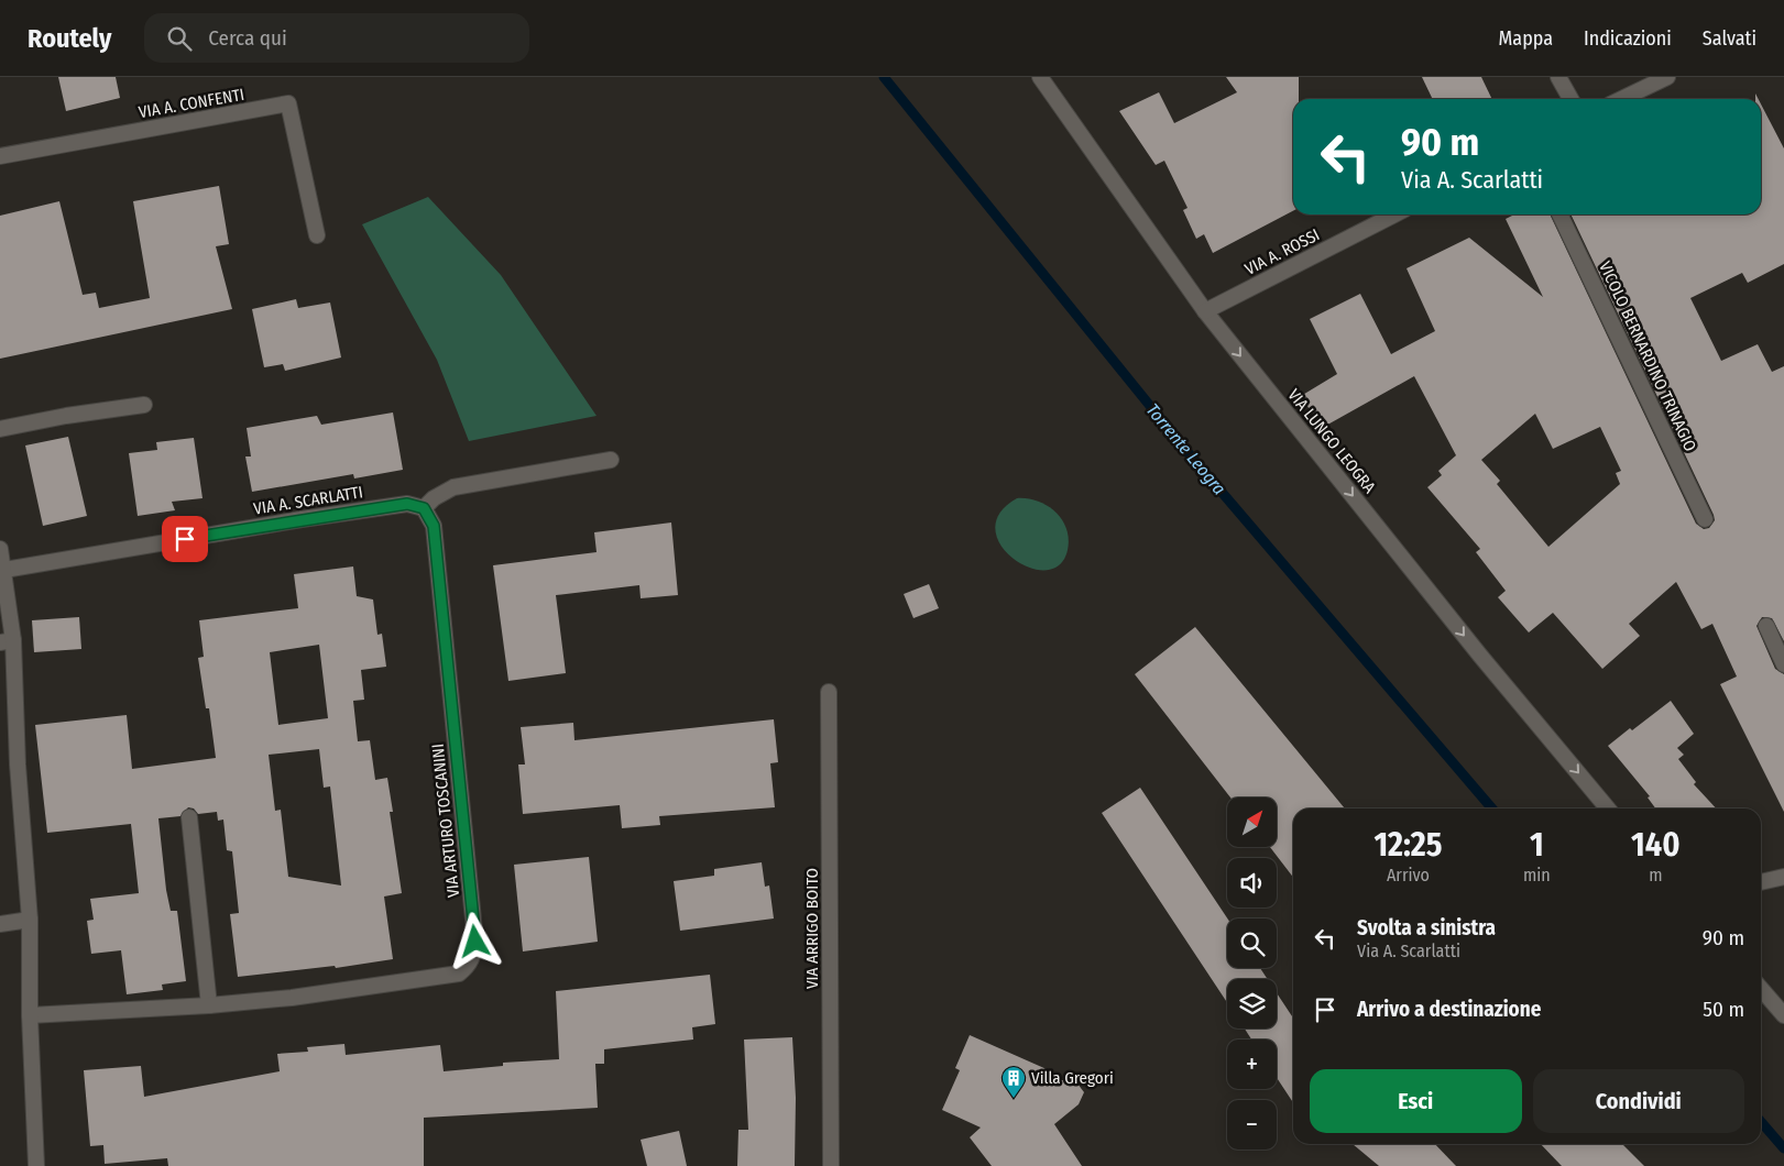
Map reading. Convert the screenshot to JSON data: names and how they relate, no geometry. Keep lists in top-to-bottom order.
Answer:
{
  "streets": {
    "street": [
      "VIA A. CONFENTI",
      "VIA A. ROSSI",
      "VICOLO BERNARDINO TRINAGIO",
      "VIA LUNGO LEOGRA",
      "VIA A. SCARLATTI",
      "VIA ARTURO TOSCANINI",
      "VIA ARRIGO BOITO"
    ]
  },
  "crossings": [
    ["VIA A. ROSSI", "VIA LUNGO LEOGRA"],
    ["VIA A. SCARLATTI", "VIA ARTURO TOSCANINI"]
  ],
  "one_way": ["VIA LUNGO LEOGRA"],
  "water": ["Torrente Leogra"],
  "places": {
    "building": ["Villa Gregori"]
  },
  "north": "top right",
  "page": {
    "header": "Routely",
    "search": "Cerca qui",
    "nav": ["Mappa", "Indicazioni", "Salvati"],
    "turn": ["90 m", "Via A. Scarlatti"],
    "map_buttons": ["+", "−"],
    "eta": [
      "12:25",
      "Arrivo",
      "1",
      "min",
      "140",
      "m"
    ],
    "list": [
      {
        "name": "Svolta a sinistra",
        "note": "Via A. Scarlatti",
        "value": "90 m"
      },
      {
        "name": "Arrivo a destinazione",
        "value": "50 m"
      }
    ],
    "buttons": ["Esci", "Condividi"]
  }
}
